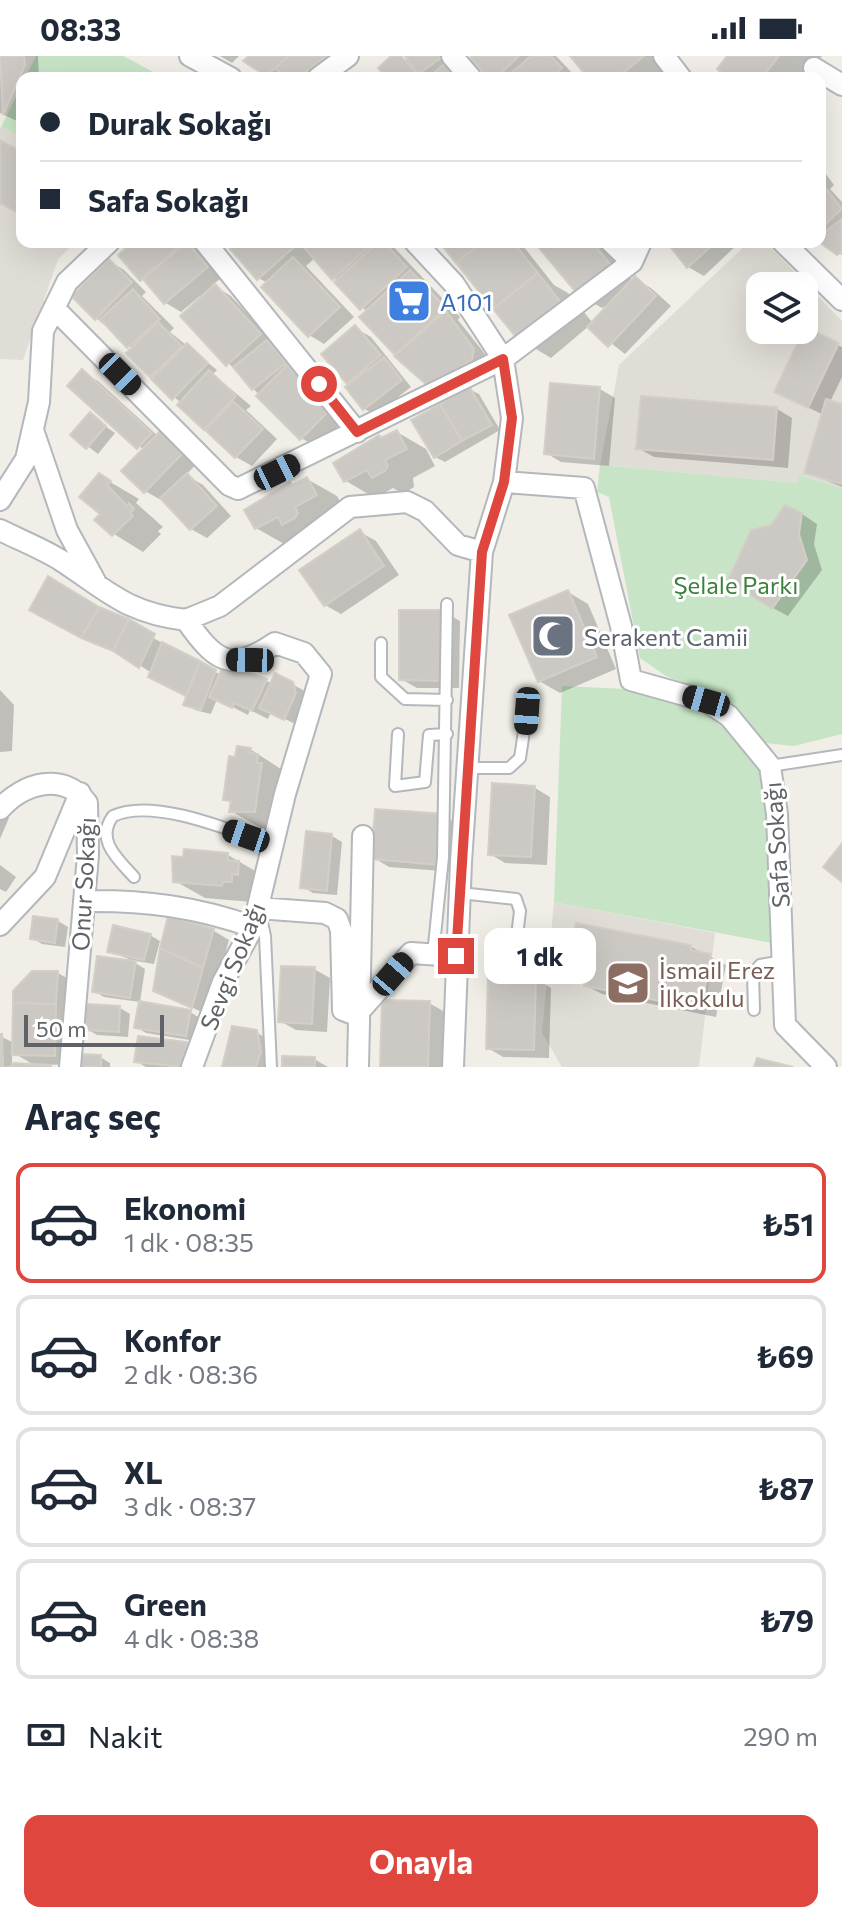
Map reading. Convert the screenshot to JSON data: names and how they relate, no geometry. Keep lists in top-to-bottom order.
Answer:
{
  "streets": {
    "street": ["Safa Sokağı", "Onur Sokağı", "Sevgi Sokağı"]
  },
  "parks": ["Şelale Parkı"],
  "places": {
    "supermarket": ["A101"],
    "mosque": ["Serakent Camii"],
    "school or university": ["İsmail Erez İlkokulu"]
  },
  "scale_bar": "50 m",
  "page": {
    "status": "08:33",
    "banner": ["Durak Sokağı", "Safa Sokağı"],
    "bubble": "1 dk",
    "scale": "50 m",
    "heading": "Araç seç",
    "list": [
      {
        "name": "Ekonomi",
        "note": "1 dk · 08:35",
        "value": "₺51"
      },
      {
        "name": "Konfor",
        "note": "2 dk · 08:36",
        "value": "₺69"
      },
      {
        "name": "XL",
        "note": "3 dk · 08:37",
        "value": "₺87"
      },
      {
        "name": "Green",
        "note": "4 dk · 08:38",
        "value": "₺79"
      }
    ],
    "pay": ["Nakit", "290 m"],
    "buttons": "Onayla"
  }
}
